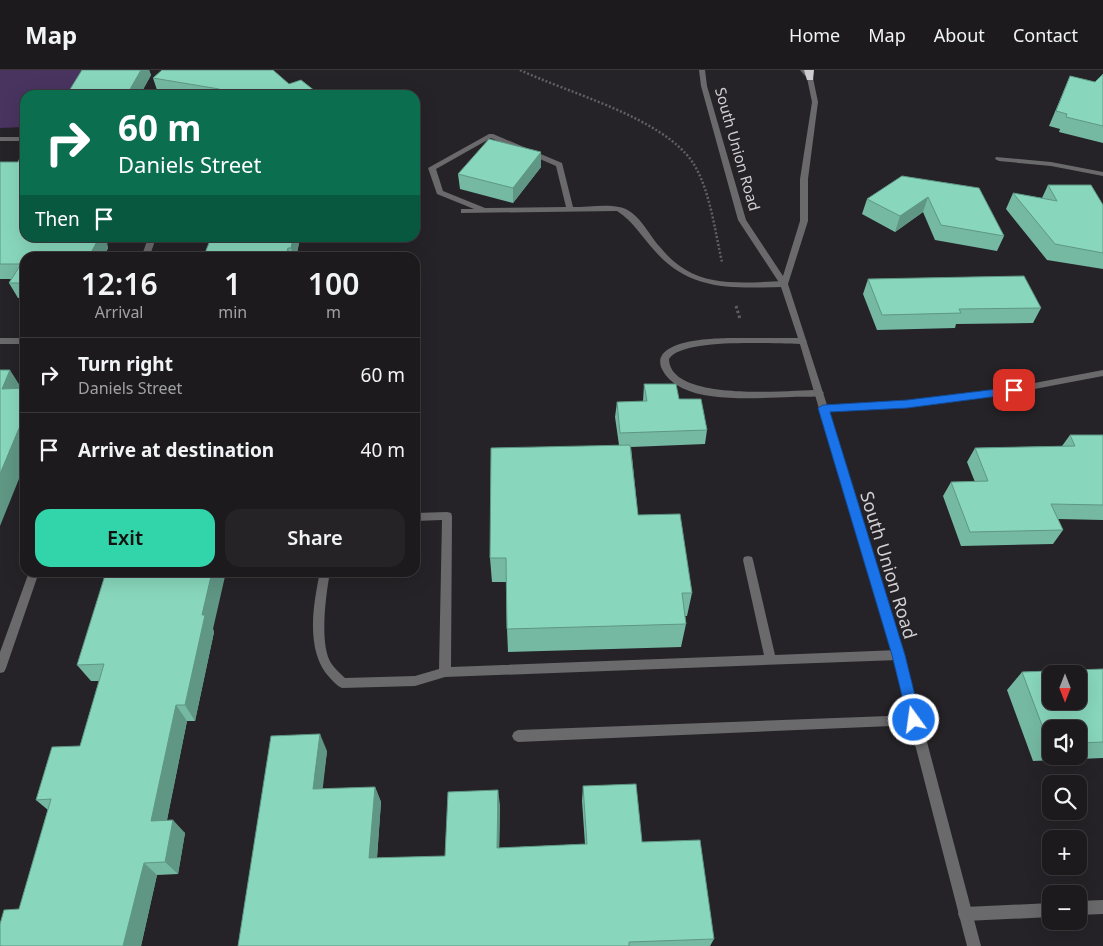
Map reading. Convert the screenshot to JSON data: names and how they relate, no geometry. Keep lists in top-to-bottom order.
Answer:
{
  "streets": {
    "street": ["South Union Road"]
  },
  "north": "bottom",
  "page": {
    "header": "Map",
    "nav": [
      "Home",
      "Map",
      "About",
      "Contact"
    ],
    "turn": ["60 m", "Daniels Street"],
    "then": "Then",
    "eta": [
      "12:16",
      "Arrival",
      "1",
      "min",
      "100",
      "m"
    ],
    "list": [
      {
        "name": "Turn right",
        "note": "Daniels Street",
        "value": "60 m"
      },
      {
        "name": "Arrive at destination",
        "value": "40 m"
      }
    ],
    "buttons": ["Exit", "Share"],
    "map_buttons": ["+", "−"]
  }
}
